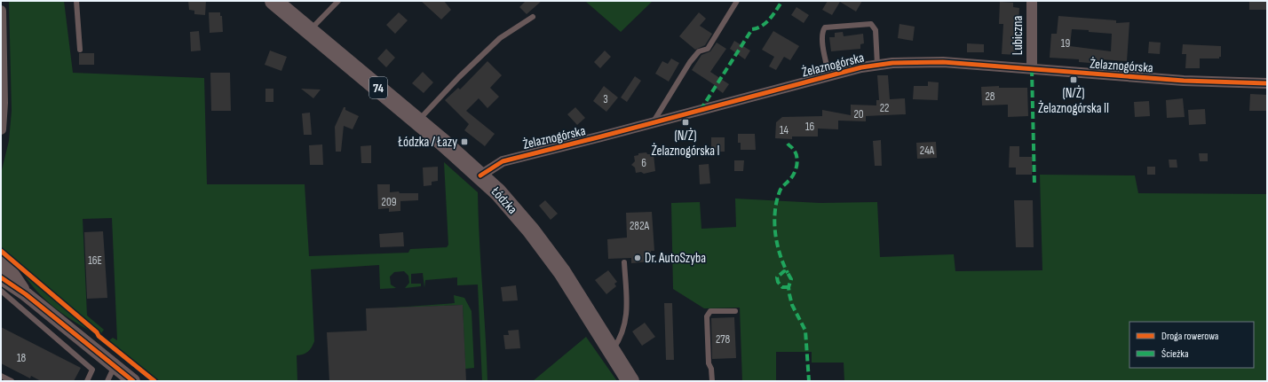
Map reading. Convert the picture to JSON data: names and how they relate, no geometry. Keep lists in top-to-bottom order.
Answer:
{
  "streets": {
    "main road": ["74", "Łódzka"],
    "street": ["Lubiczna", "Żelaznogórska"]
  },
  "crossings": [
    ["Lubiczna", "Żelaznogórska"],
    ["Żelaznogórska", "Łódzka"]
  ],
  "places": {
    "transit": ["(N/Ż) Żelaznogórska II", "(N/Ż) Żelaznogórska I", "Łódzka / Łazy"],
    "other": ["Dr. AutoSzyba"]
  },
  "house_numbers": [
    "19",
    "28",
    "3",
    "22",
    "20",
    "16",
    "14",
    "24A",
    "6",
    "209",
    "282A",
    "16E",
    "278",
    "18"
  ],
  "legend": ["Droga rowerowa", "Ścieżka"]
}
